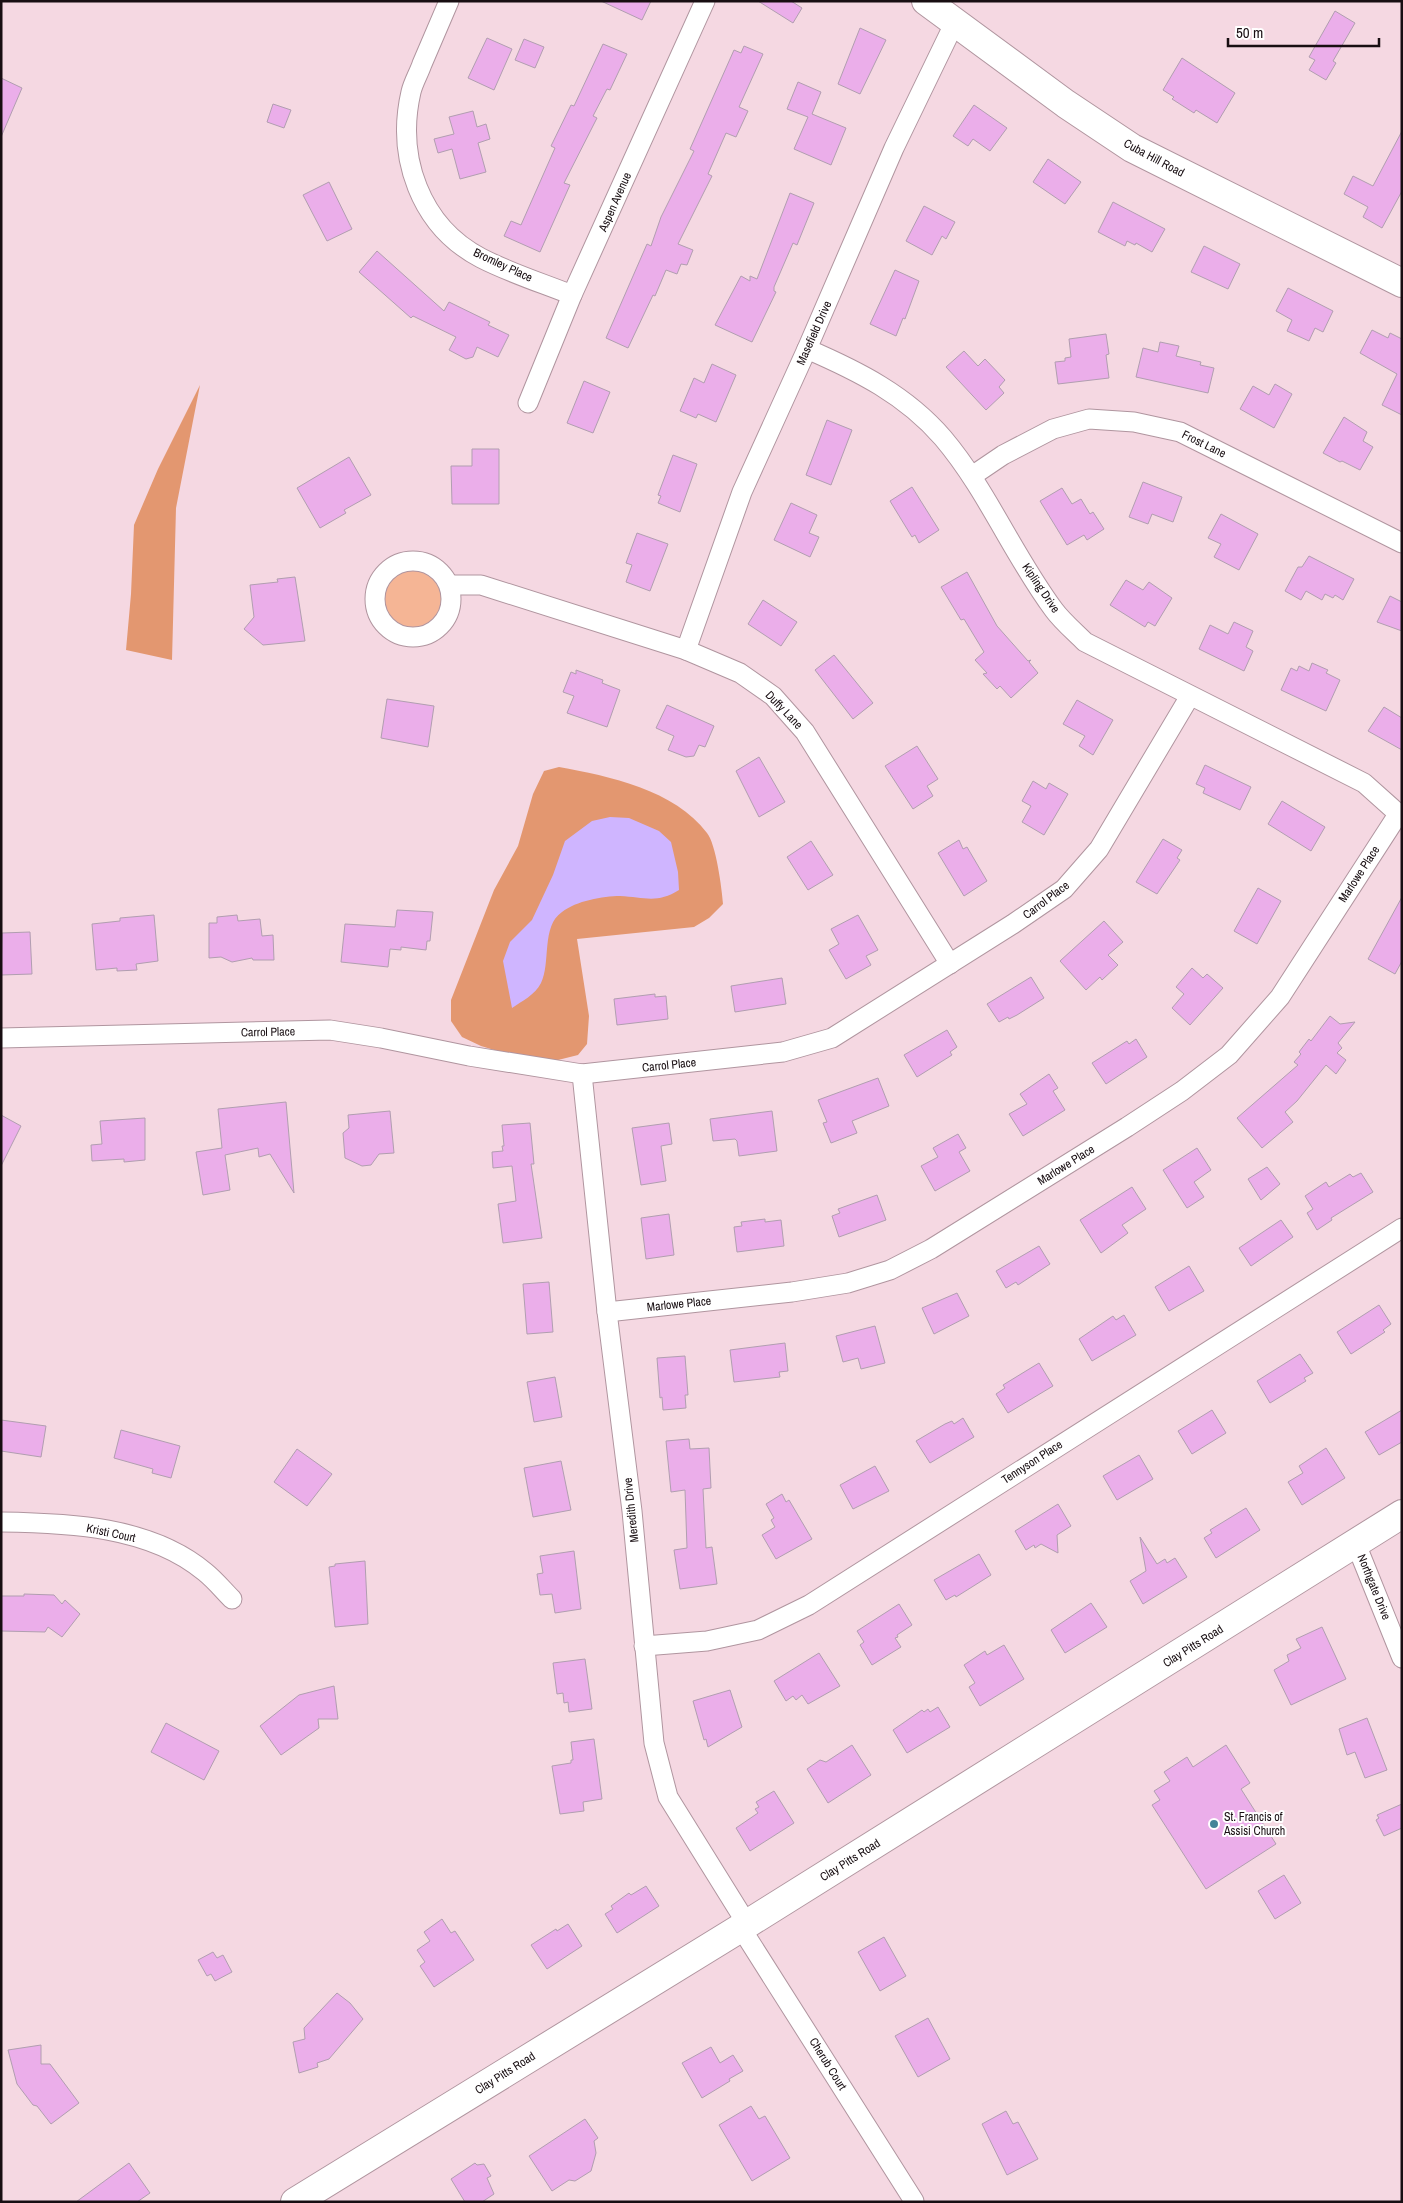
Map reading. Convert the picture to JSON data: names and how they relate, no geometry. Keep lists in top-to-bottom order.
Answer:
{
  "streets": {
    "street": [
      "Cuba Hill Road",
      "Aspen Avenue",
      "Bromley Place",
      "Masefield Drive",
      "Frost Lane",
      "Kipling Drive",
      "Duffy Lane",
      "Marlowe Place",
      "Carrol Place",
      "Tennyson Place",
      "Meredith Drive",
      "Kristi Court",
      "Northgate Drive",
      "Clay Pitts Road",
      "Cherub Court"
    ]
  },
  "crossings": [
    ["Cuba Hill Road", "Masefield Drive"],
    ["Aspen Avenue", "Bromley Place"],
    ["Masefield Drive", "Kipling Drive"],
    ["Masefield Drive", "Duffy Lane"],
    ["Frost Lane", "Kipling Drive"],
    ["Kipling Drive", "Marlowe Place"],
    ["Kipling Drive", "Carrol Place"],
    ["Duffy Lane", "Carrol Place"],
    ["Marlowe Place", "Meredith Drive"],
    ["Carrol Place", "Meredith Drive"],
    ["Tennyson Place", "Meredith Drive"],
    ["Meredith Drive", "Clay Pitts Road"],
    ["Meredith Drive", "Cherub Court"],
    ["Northgate Drive", "Clay Pitts Road"],
    ["Clay Pitts Road", "Cherub Court"]
  ],
  "places": ["St. Francis of Assisi Church"],
  "scale_bar": "50 m"
}
